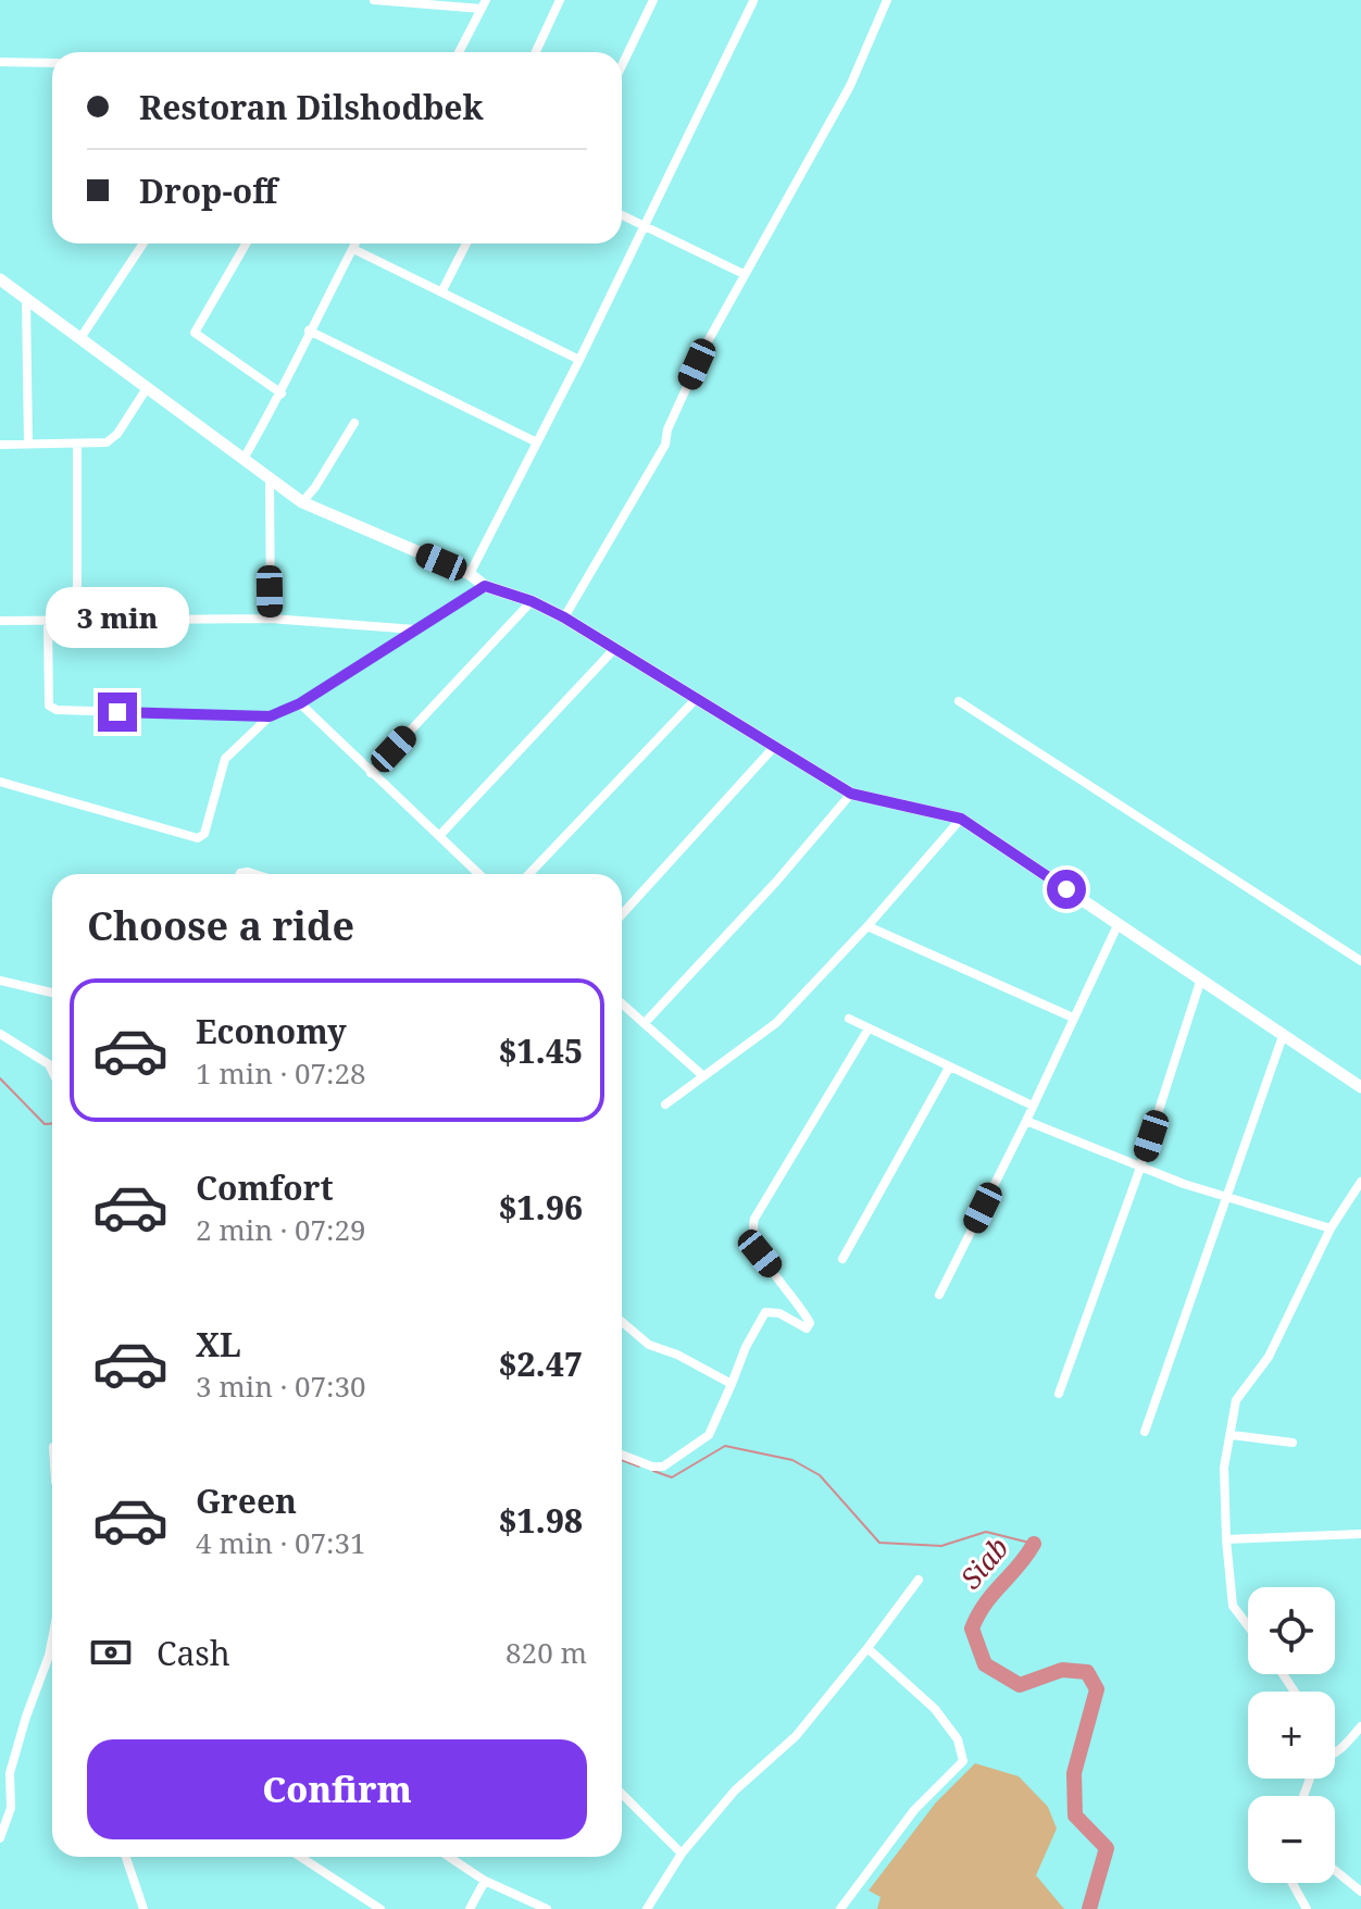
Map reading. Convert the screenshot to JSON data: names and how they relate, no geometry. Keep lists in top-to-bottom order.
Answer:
{
  "water": ["Siab"],
  "page": {
    "banner": ["Restoran Dilshodbek", "Drop-off"],
    "bubble": "3 min",
    "heading": "Choose a ride",
    "list": [
      {
        "name": "Economy",
        "note": "1 min · 07:28",
        "value": "$1.45"
      },
      {
        "name": "Comfort",
        "note": "2 min · 07:29",
        "value": "$1.96"
      },
      {
        "name": "XL",
        "note": "3 min · 07:30",
        "value": "$2.47"
      },
      {
        "name": "Green",
        "note": "4 min · 07:31",
        "value": "$1.98"
      }
    ],
    "map_buttons": ["+", "−"],
    "pay": ["Cash", "820 m"],
    "buttons": "Confirm"
  }
}
